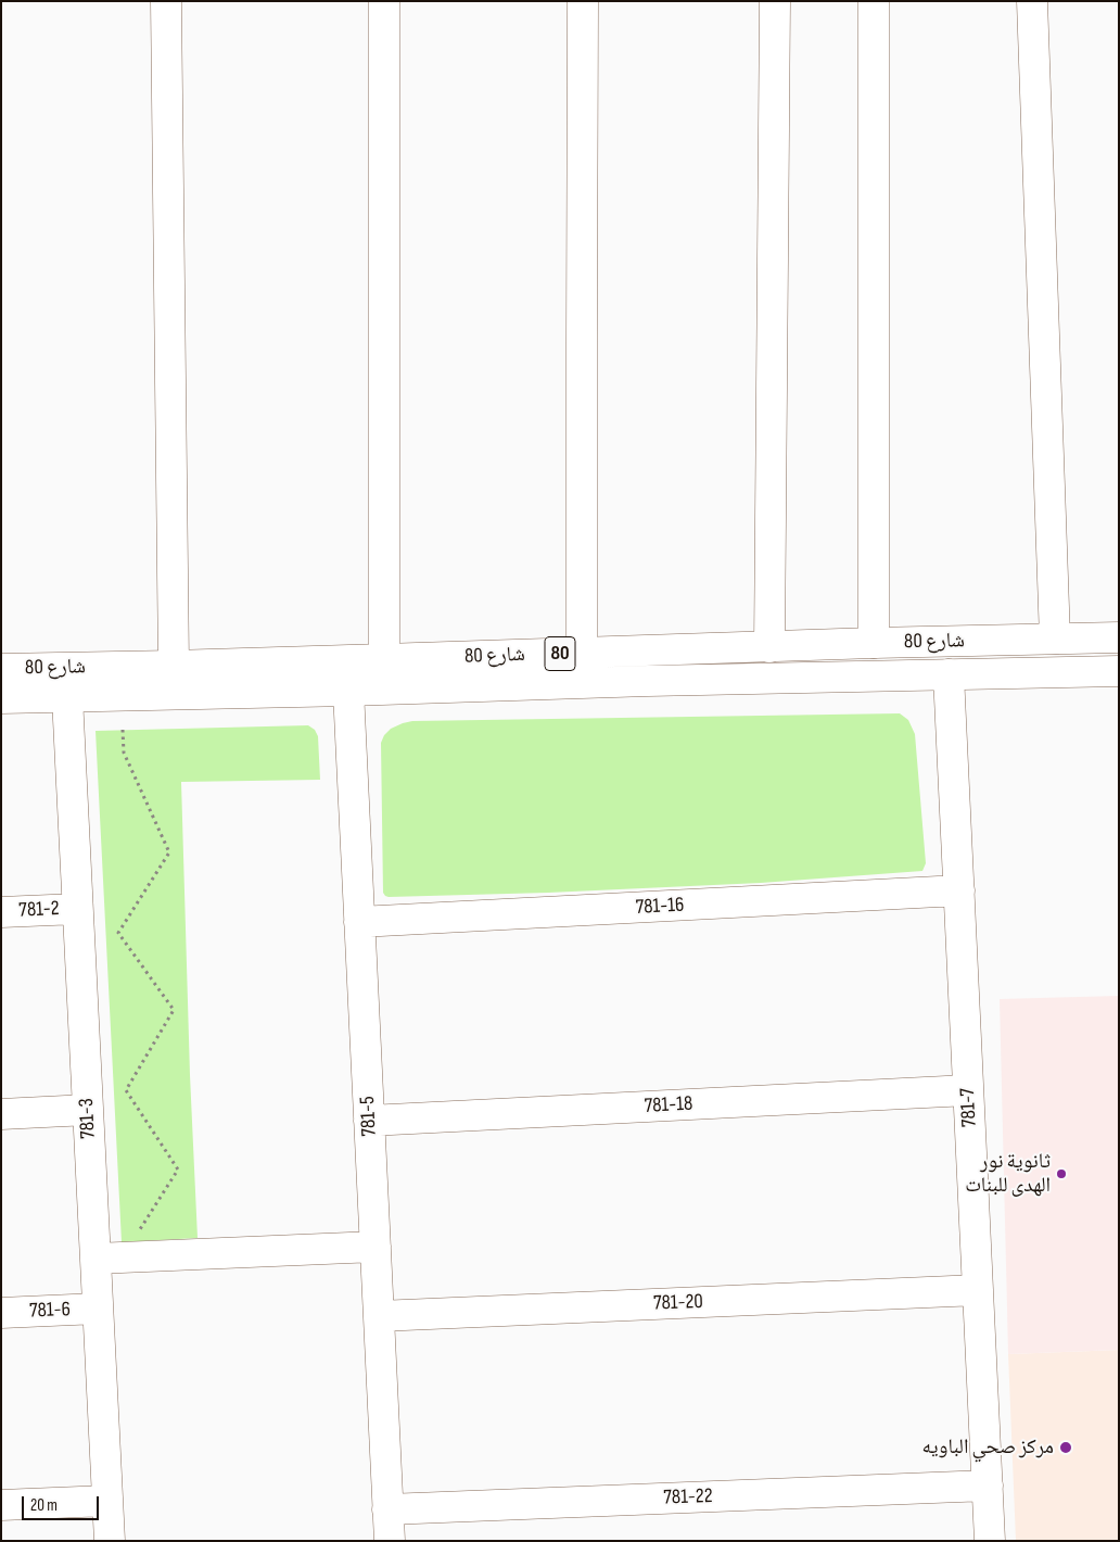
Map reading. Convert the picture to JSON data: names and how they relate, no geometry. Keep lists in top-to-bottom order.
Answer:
{
  "streets": {
    "street": [
      "شارع 80",
      "80",
      "781-16",
      "781-2",
      "781-18",
      "781-7",
      "781-5",
      "781-3",
      "781-20",
      "781-6",
      "781-22"
    ]
  },
  "crossings": [
    ["شارع 80", "781-7"],
    ["شارع 80", "781-5"],
    ["شارع 80", "781-3"],
    ["781-16", "781-7"],
    ["781-16", "781-5"],
    ["781-2", "781-3"],
    ["781-18", "781-7"],
    ["781-18", "781-5"],
    ["781-7", "781-20"],
    ["781-7", "781-22"],
    ["781-5", "781-20"],
    ["781-5", "781-22"],
    ["781-3", "781-6"]
  ],
  "places": ["ثانوية نور الهدى للبنات", "مركز صحي الباويه"],
  "scale_bar": "20 m"
}
